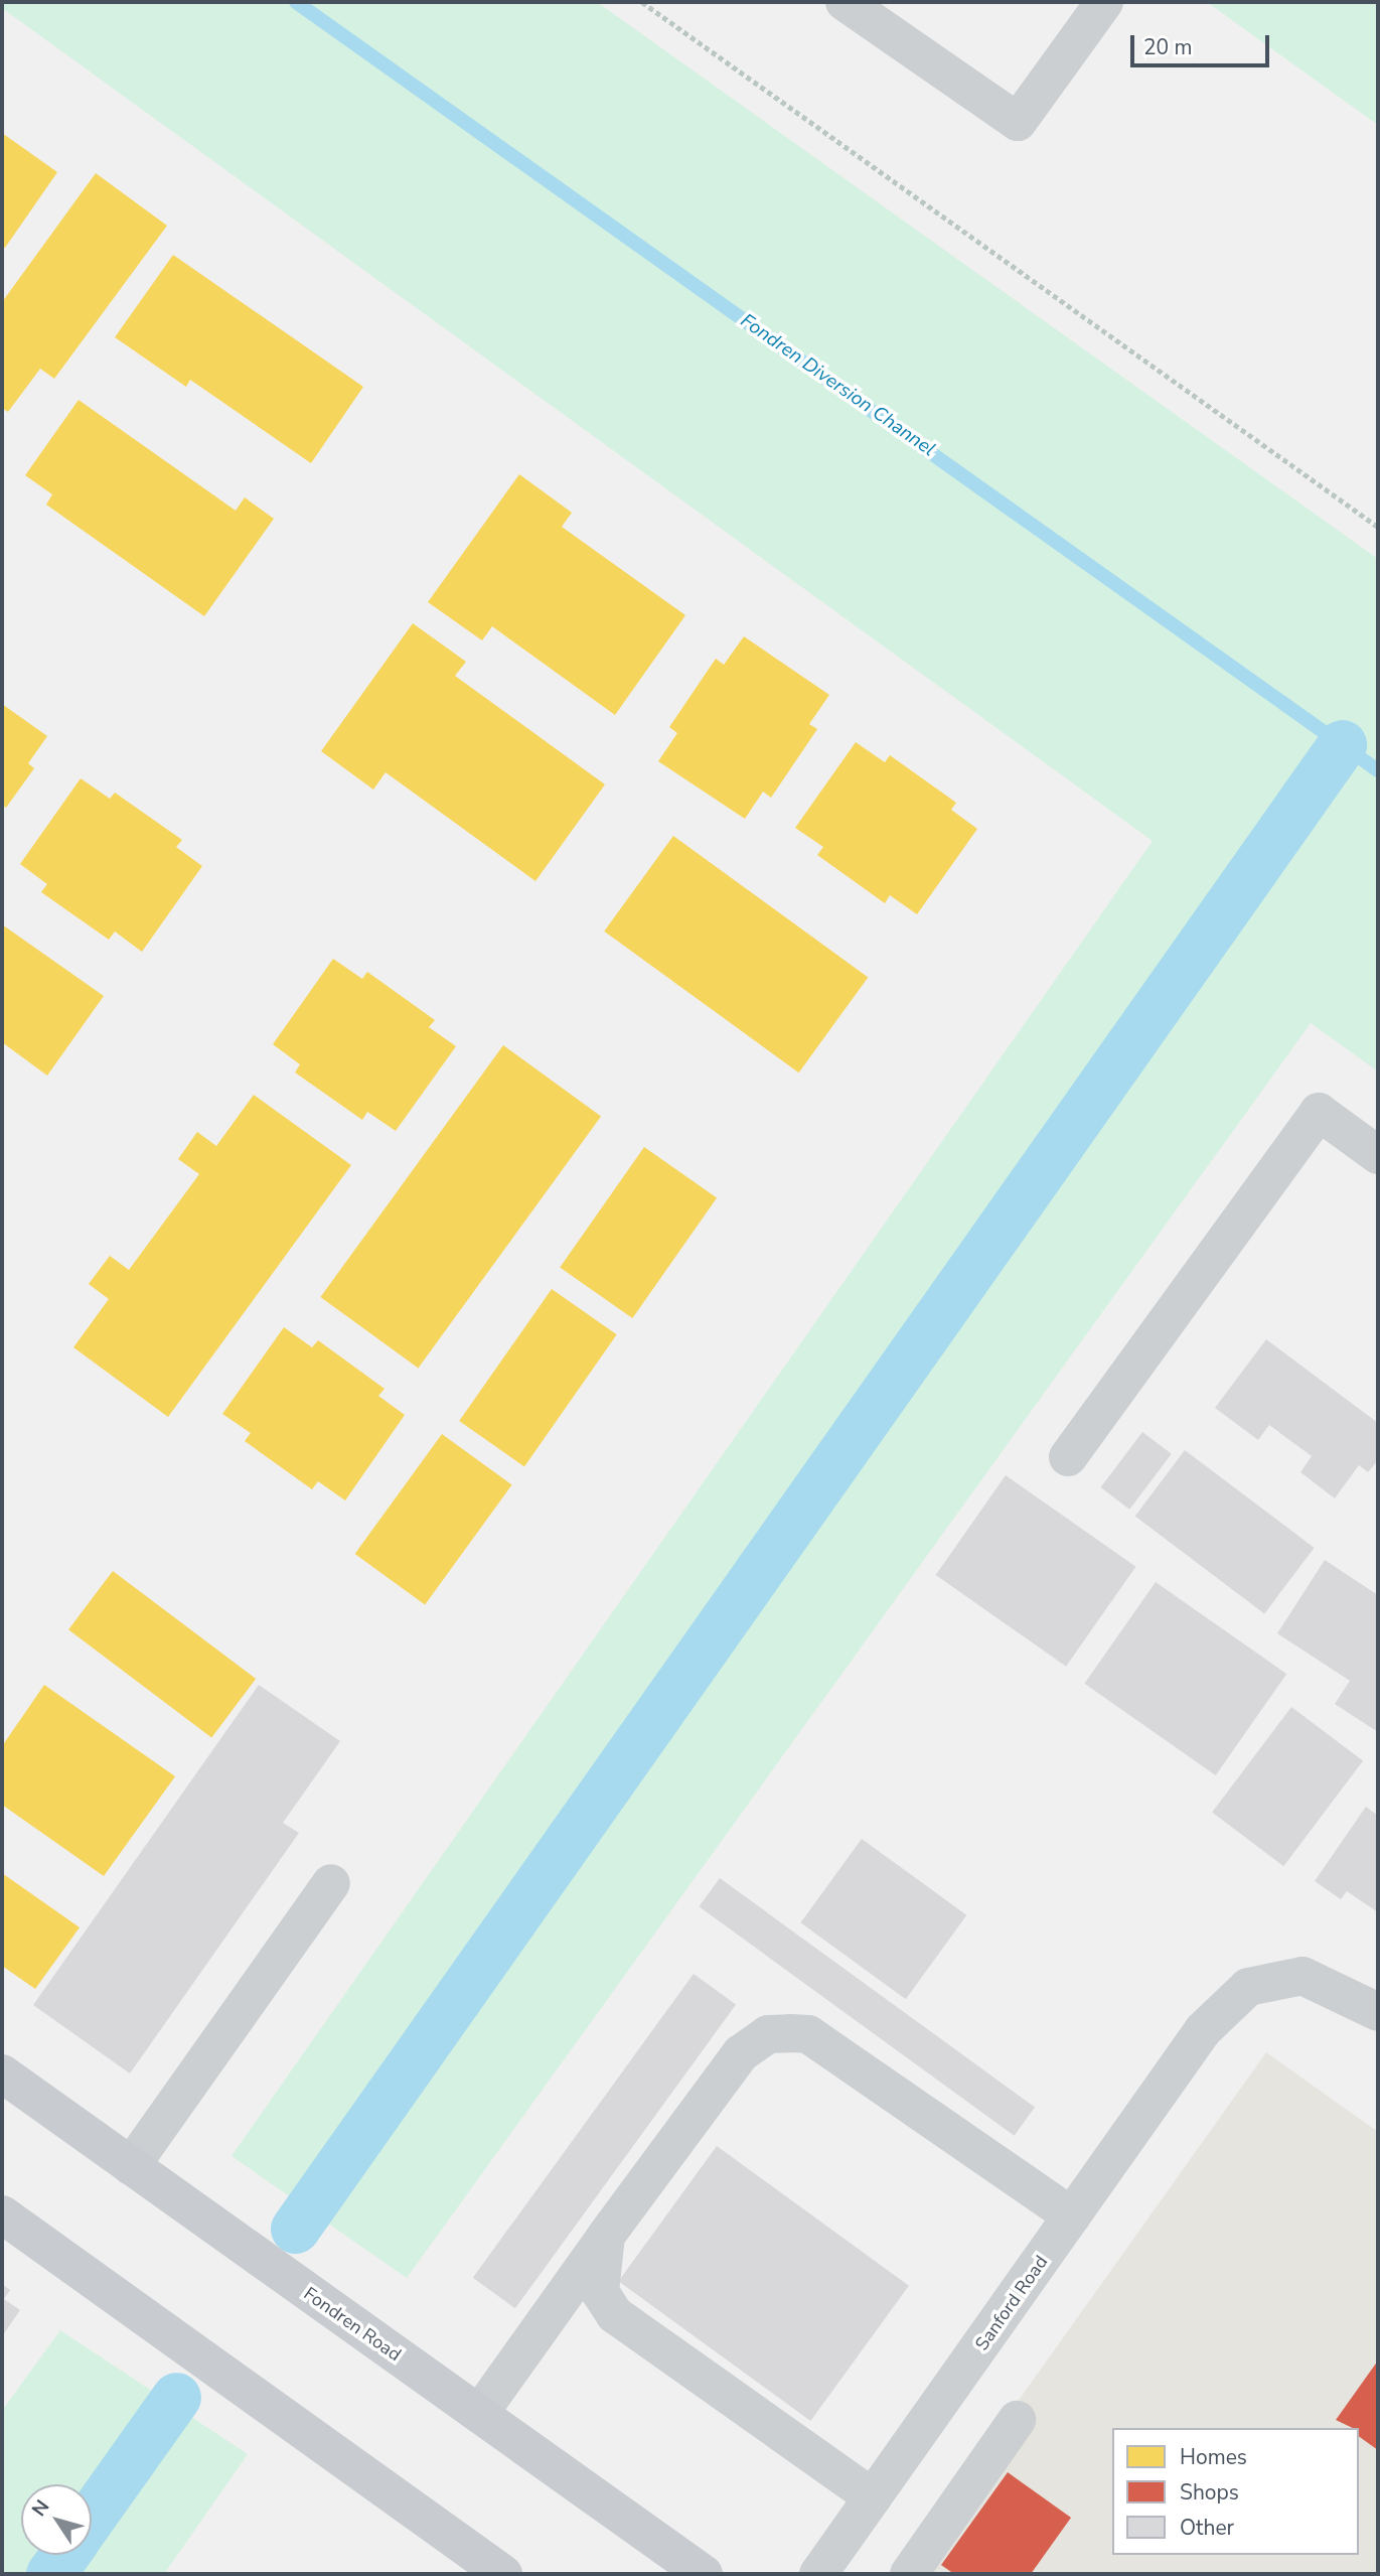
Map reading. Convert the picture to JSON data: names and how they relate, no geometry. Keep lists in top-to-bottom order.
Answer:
{
  "streets": {
    "main road": ["Fondren Road"],
    "street": ["Sanford Road"]
  },
  "water": ["Fondren Diversion Channel"],
  "legend": ["Homes", "Shops", "Other"],
  "scale_bar": "20 m",
  "north": "top left"
}
